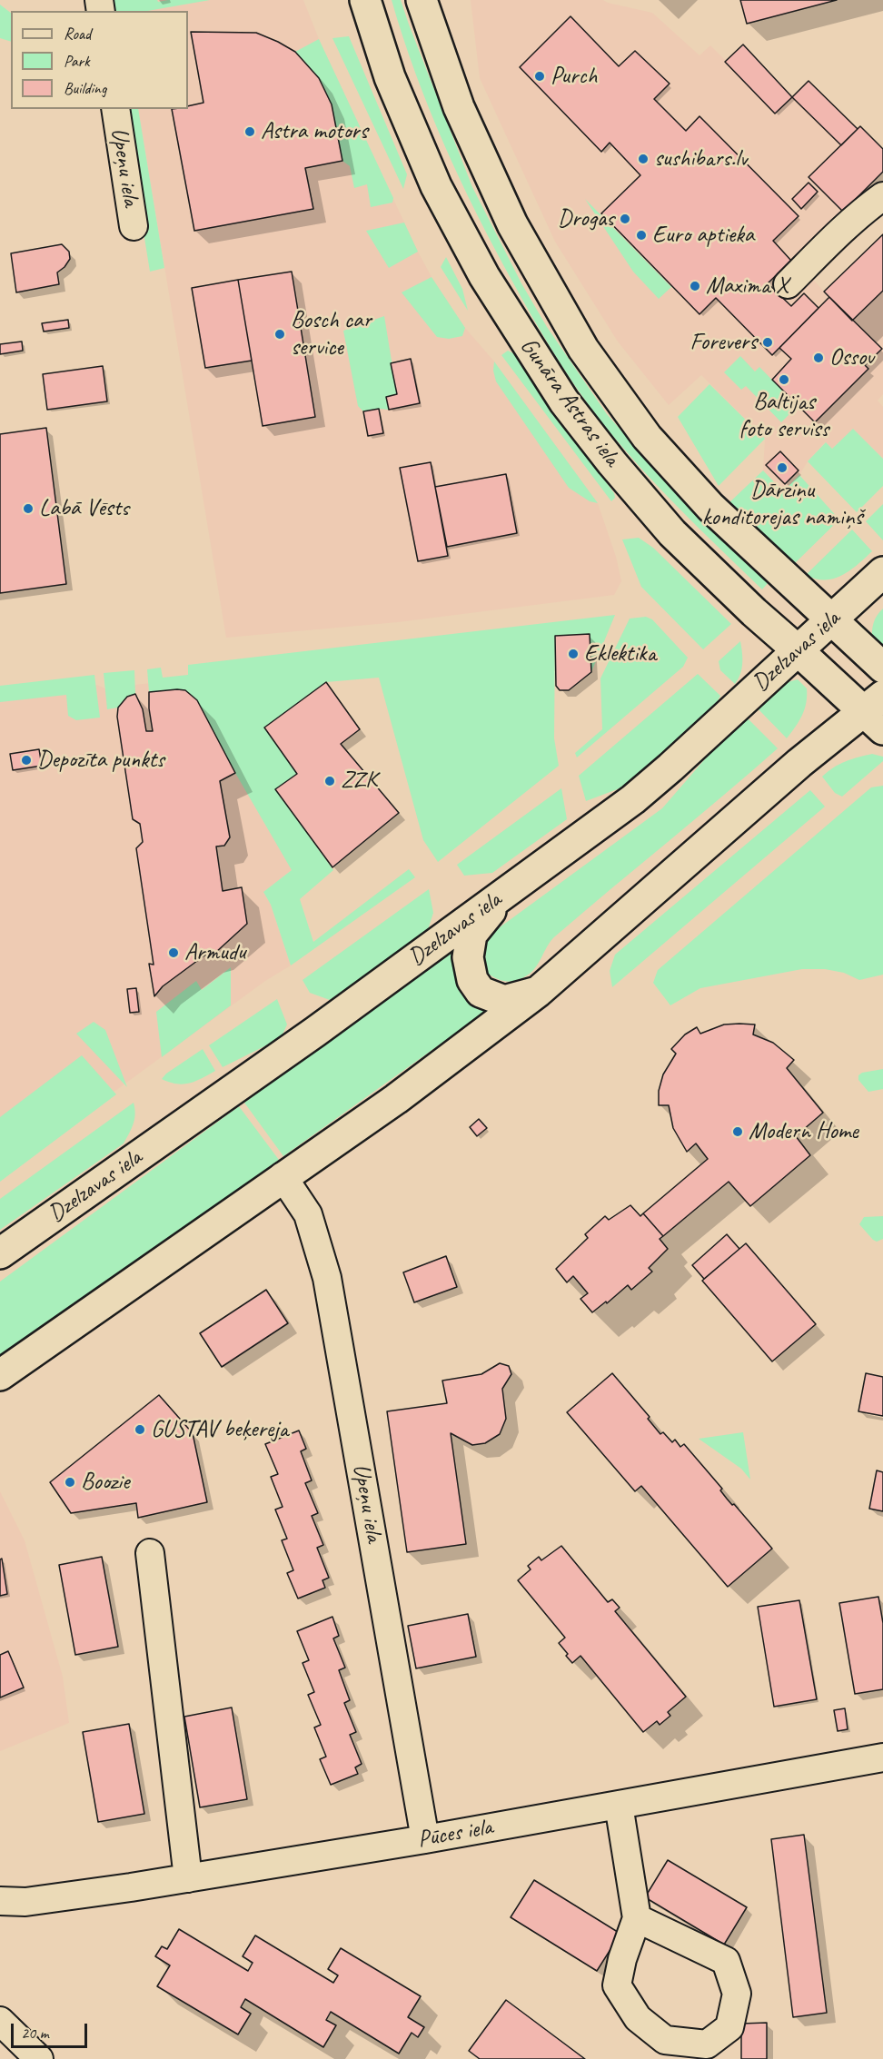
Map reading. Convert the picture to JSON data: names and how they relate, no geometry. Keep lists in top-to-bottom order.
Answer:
{
  "streets": {
    "main road": ["Gunāra Astras iela", "Dzelzavas iela"],
    "street": ["Upeņu iela", "Pūces iela"]
  },
  "crossings": [
    ["Upeņu iela", "Pūces iela"],
    ["Gunāra Astras iela", "Dzelzavas iela"]
  ],
  "places": [
    "Purch",
    "Astra motors",
    "sushibars.lv",
    "Drogas",
    "Euro aptieka",
    "Maxima X",
    "Bosch car service",
    "Forevers",
    "Ossov",
    "Baltijas foto serviss",
    "Dārziņu konditorejas namiņš",
    "Labā Vēsts",
    "Eklektika",
    "Depozīta punkts",
    "ZZK",
    "Armudu",
    "Modern Home",
    "GUSTAV beķereja",
    "Boozie"
  ],
  "legend": ["Road", "Park", "Building"],
  "scale_bar": "20 m"
}
